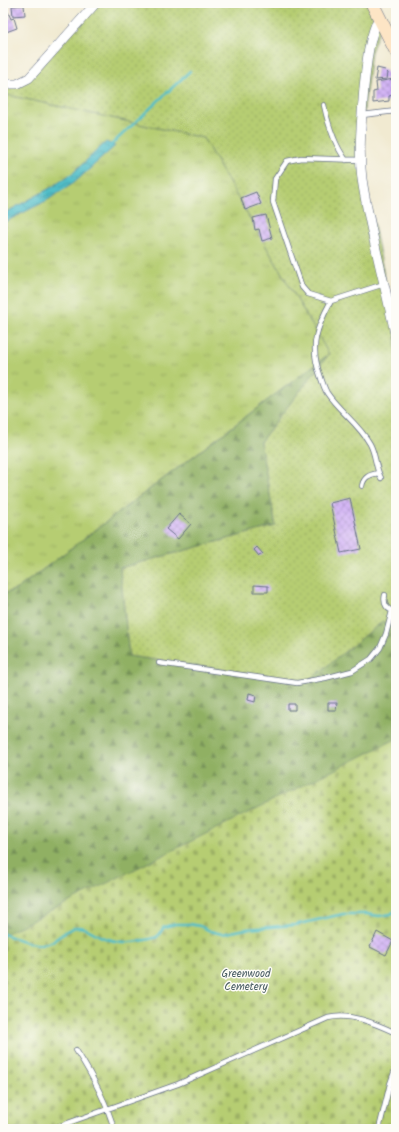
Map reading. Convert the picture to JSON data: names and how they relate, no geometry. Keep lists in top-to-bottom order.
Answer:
{
  "parks": ["Greenwood Cemetery"]
}
